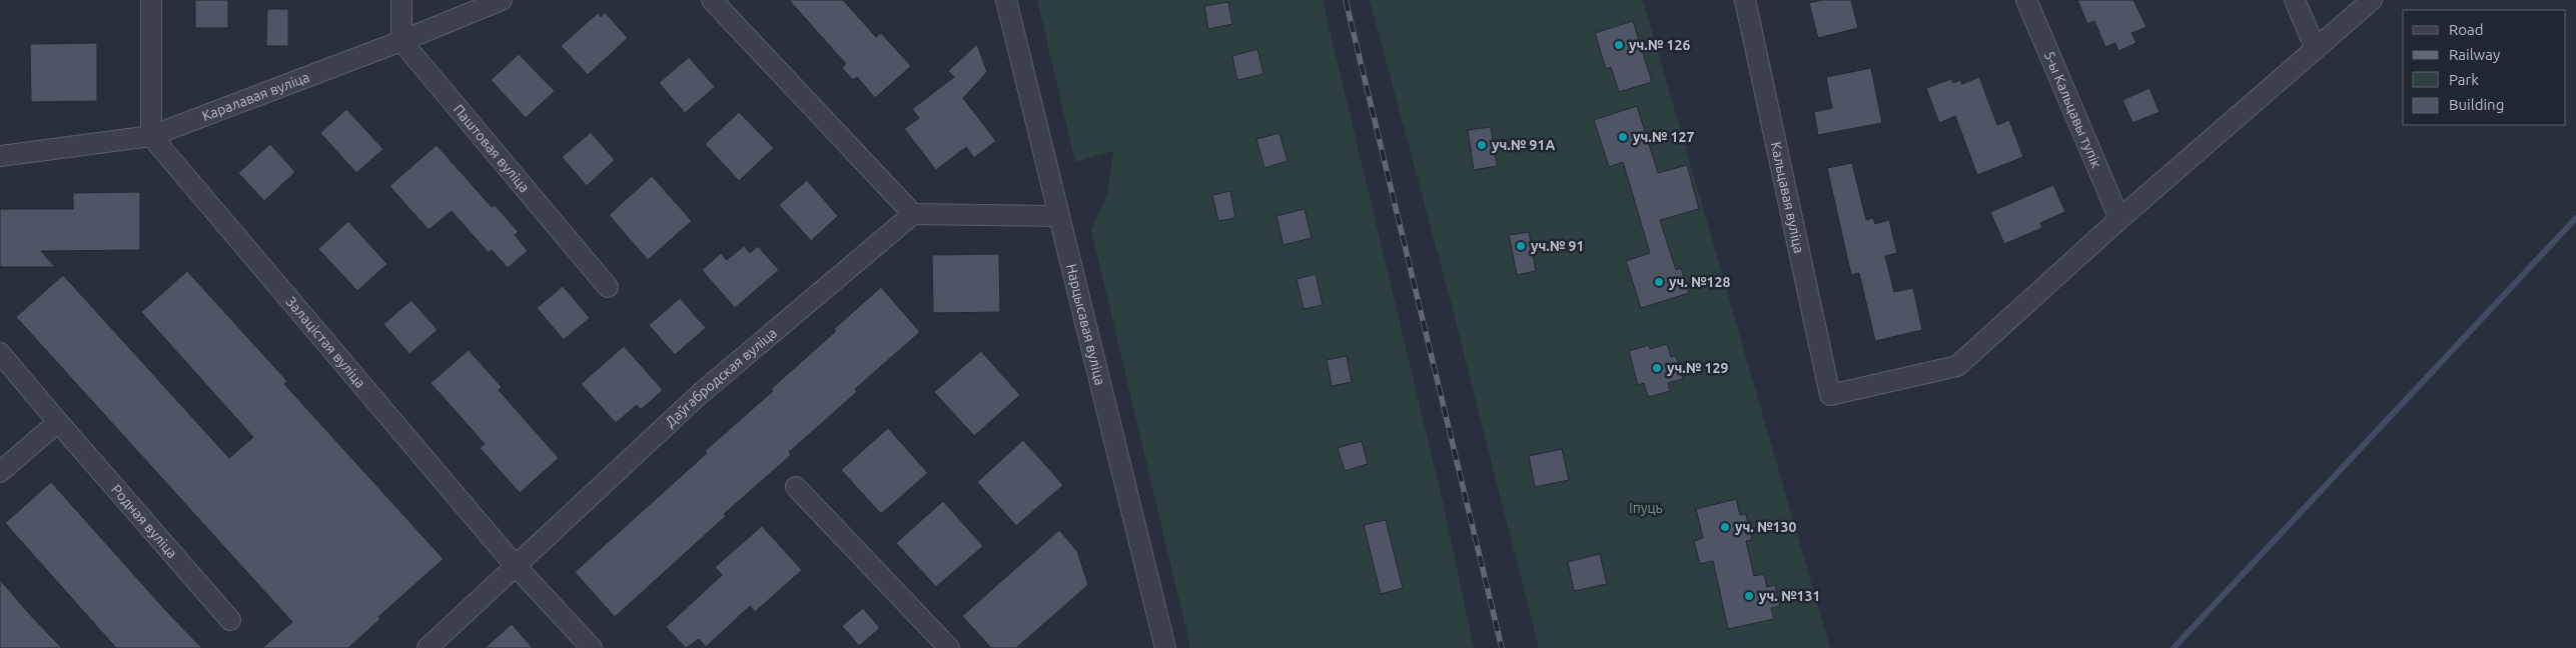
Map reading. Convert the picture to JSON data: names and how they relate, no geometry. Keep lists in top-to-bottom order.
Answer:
{
  "streets": {
    "street": [
      "Каралавая вуліца",
      "5-ы Кальцавы тупік",
      "Паштовая вуліца",
      "Кальцавая вуліца",
      "Нарцысавая вуліца",
      "Залацістая вуліца",
      "Даўгабродская вуліца",
      "Родная вуліца"
    ]
  },
  "crossings": [
    ["Каралавая вуліца", "Паштовая вуліца"],
    ["Каралавая вуліца", "Залацістая вуліца"],
    ["5-ы Кальцавы тупік", "Кальцавая вуліца"],
    ["Залацістая вуліца", "Даўгабродская вуліца"]
  ],
  "parks": ["Іпуць"],
  "places": [
    "уч.№ 126",
    "уч.№ 127",
    "уч.№ 91А",
    "уч.№ 91",
    "уч. №128",
    "уч.№ 129",
    "уч. №130",
    "уч. №131"
  ],
  "legend": [
    "Road",
    "Railway",
    "Park",
    "Building"
  ]
}
